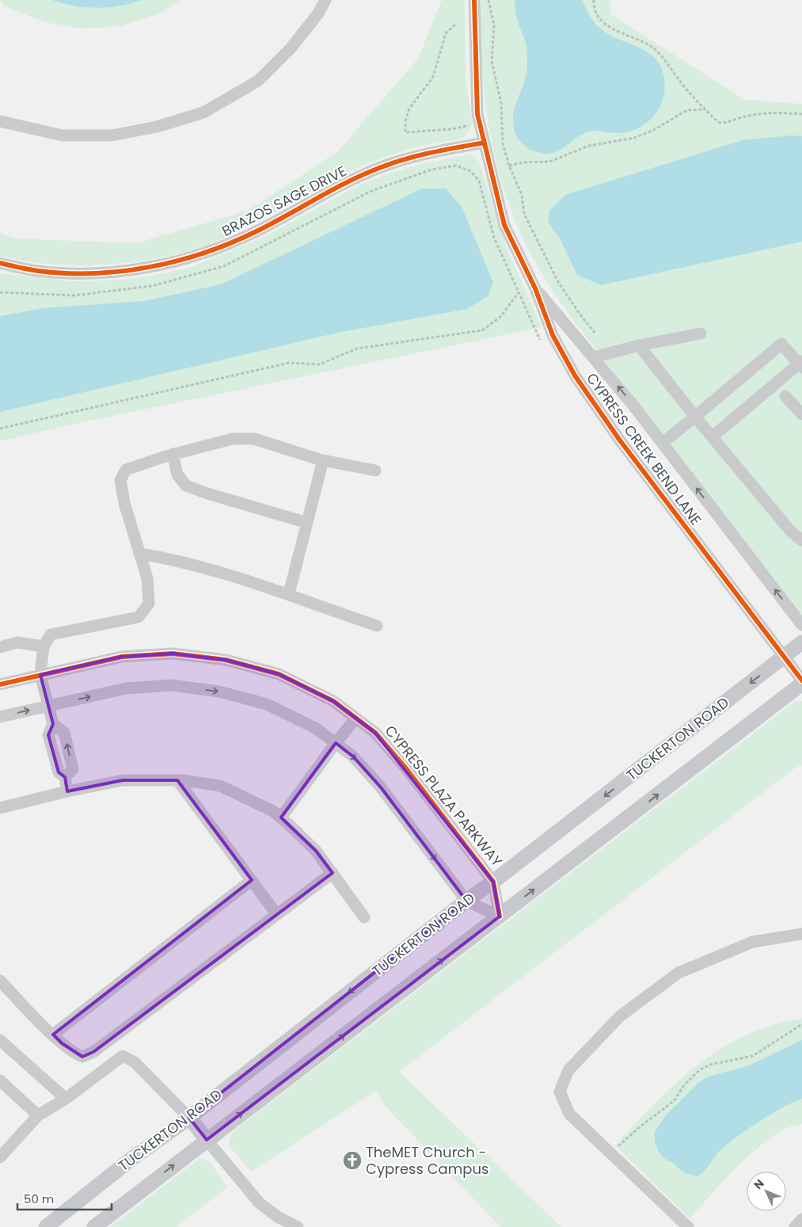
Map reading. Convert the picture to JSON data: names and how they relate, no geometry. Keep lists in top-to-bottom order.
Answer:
{
  "streets": {
    "main road": ["TUCKERTON ROAD"],
    "street": ["BRAZOS SAGE DRIVE", "CYPRESS CREEK BEND LANE", "CYPRESS PLAZA PARKWAY"]
  },
  "crossings": [
    ["BRAZOS SAGE DRIVE", "CYPRESS CREEK BEND LANE"],
    ["CYPRESS CREEK BEND LANE", "TUCKERTON ROAD"],
    ["TUCKERTON ROAD", "CYPRESS PLAZA PARKWAY"]
  ],
  "places": {
    "church": ["TheMET Church - Cypress Campus"]
  },
  "scale_bar": "50 m",
  "north": "top left"
}
